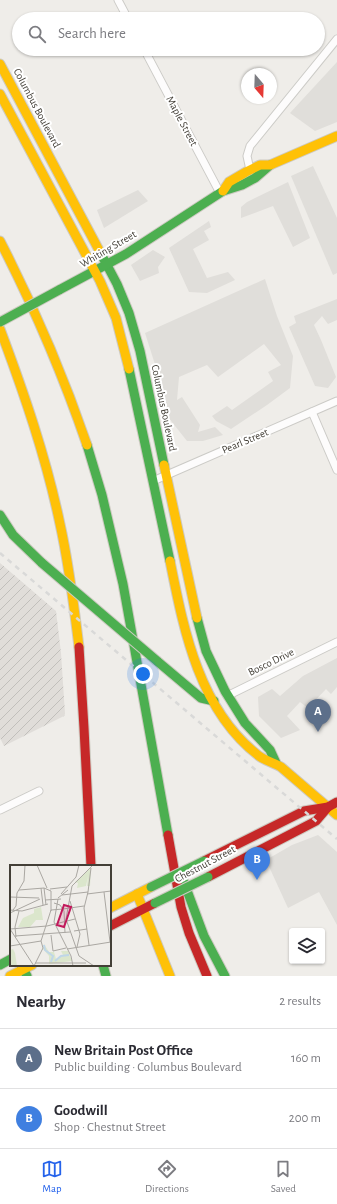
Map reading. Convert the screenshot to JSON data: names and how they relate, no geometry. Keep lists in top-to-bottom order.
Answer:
{
  "streets": {
    "main road": [
      "Columbus Boulevard",
      "Whiting Street",
      "Bosco Drive",
      "Chestnut Street"
    ],
    "street": ["Maple Street", "Pearl Street"]
  },
  "crossings": [
    ["Columbus Boulevard", "Whiting Street"],
    ["Columbus Boulevard", "Pearl Street"],
    ["Columbus Boulevard", "Bosco Drive"],
    ["Columbus Boulevard", "Chestnut Street"],
    ["Maple Street", "Whiting Street"]
  ],
  "north": "bottom",
  "page": {
    "search": "Search here",
    "pins": ["A", "B"],
    "heading": ["Nearby", "2 results"],
    "list": [
      {
        "mark": "A",
        "name": "New Britain Post Office",
        "note": "Public building · Columbus Boulevard",
        "value": "160 m"
      },
      {
        "mark": "B",
        "name": "Goodwill",
        "note": "Shop · Chestnut Street",
        "value": "200 m"
      }
    ],
    "nav": ["Map", "Directions", "Saved"]
  }
}
